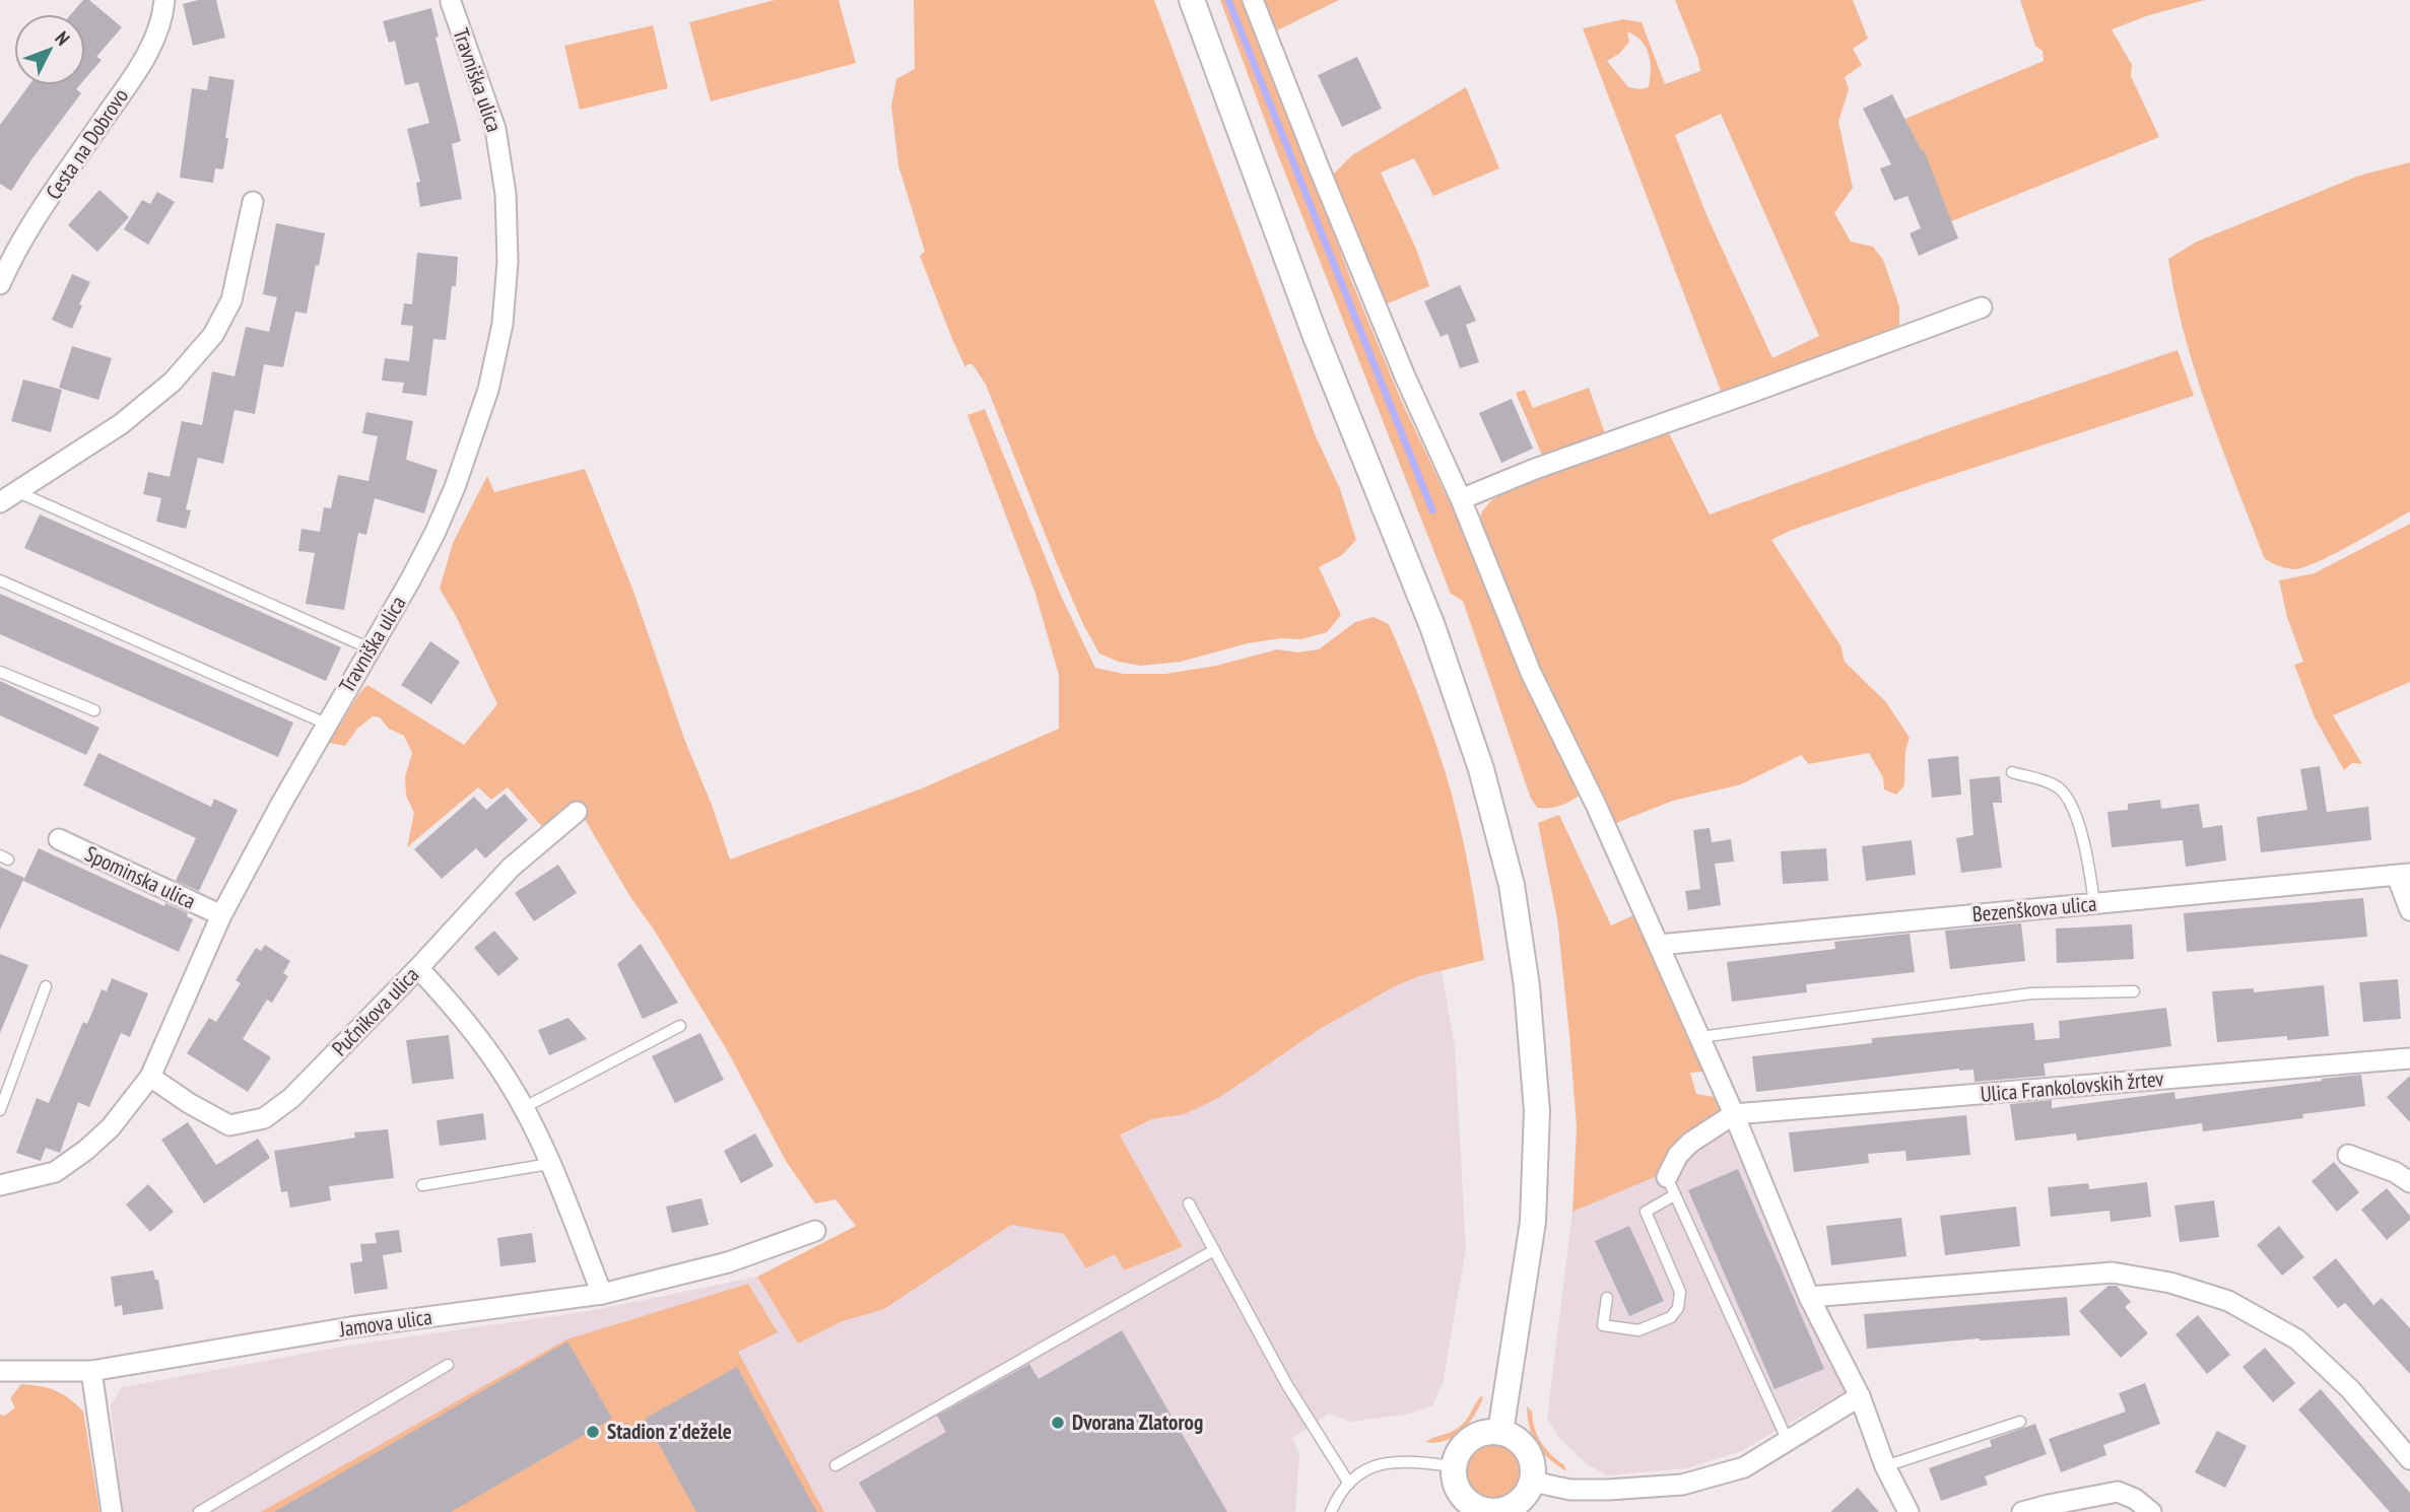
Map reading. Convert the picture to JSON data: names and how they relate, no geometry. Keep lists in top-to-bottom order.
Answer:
{
  "streets": {
    "street": [
      "Travniška ulica",
      "Cesta na Dobrovo",
      "Spominska ulica",
      "Bezenškova ulica",
      "Pučnikova ulica",
      "Ulica Frankolovskih žrtev",
      "Jamova ulica"
    ]
  },
  "crossings": [
    ["Travniška ulica", "Spominska ulica"],
    ["Travniška ulica", "Pučnikova ulica"]
  ],
  "places": ["Dvorana Zlatorog", "Stadion z'dežele"],
  "north": "top right"
}
